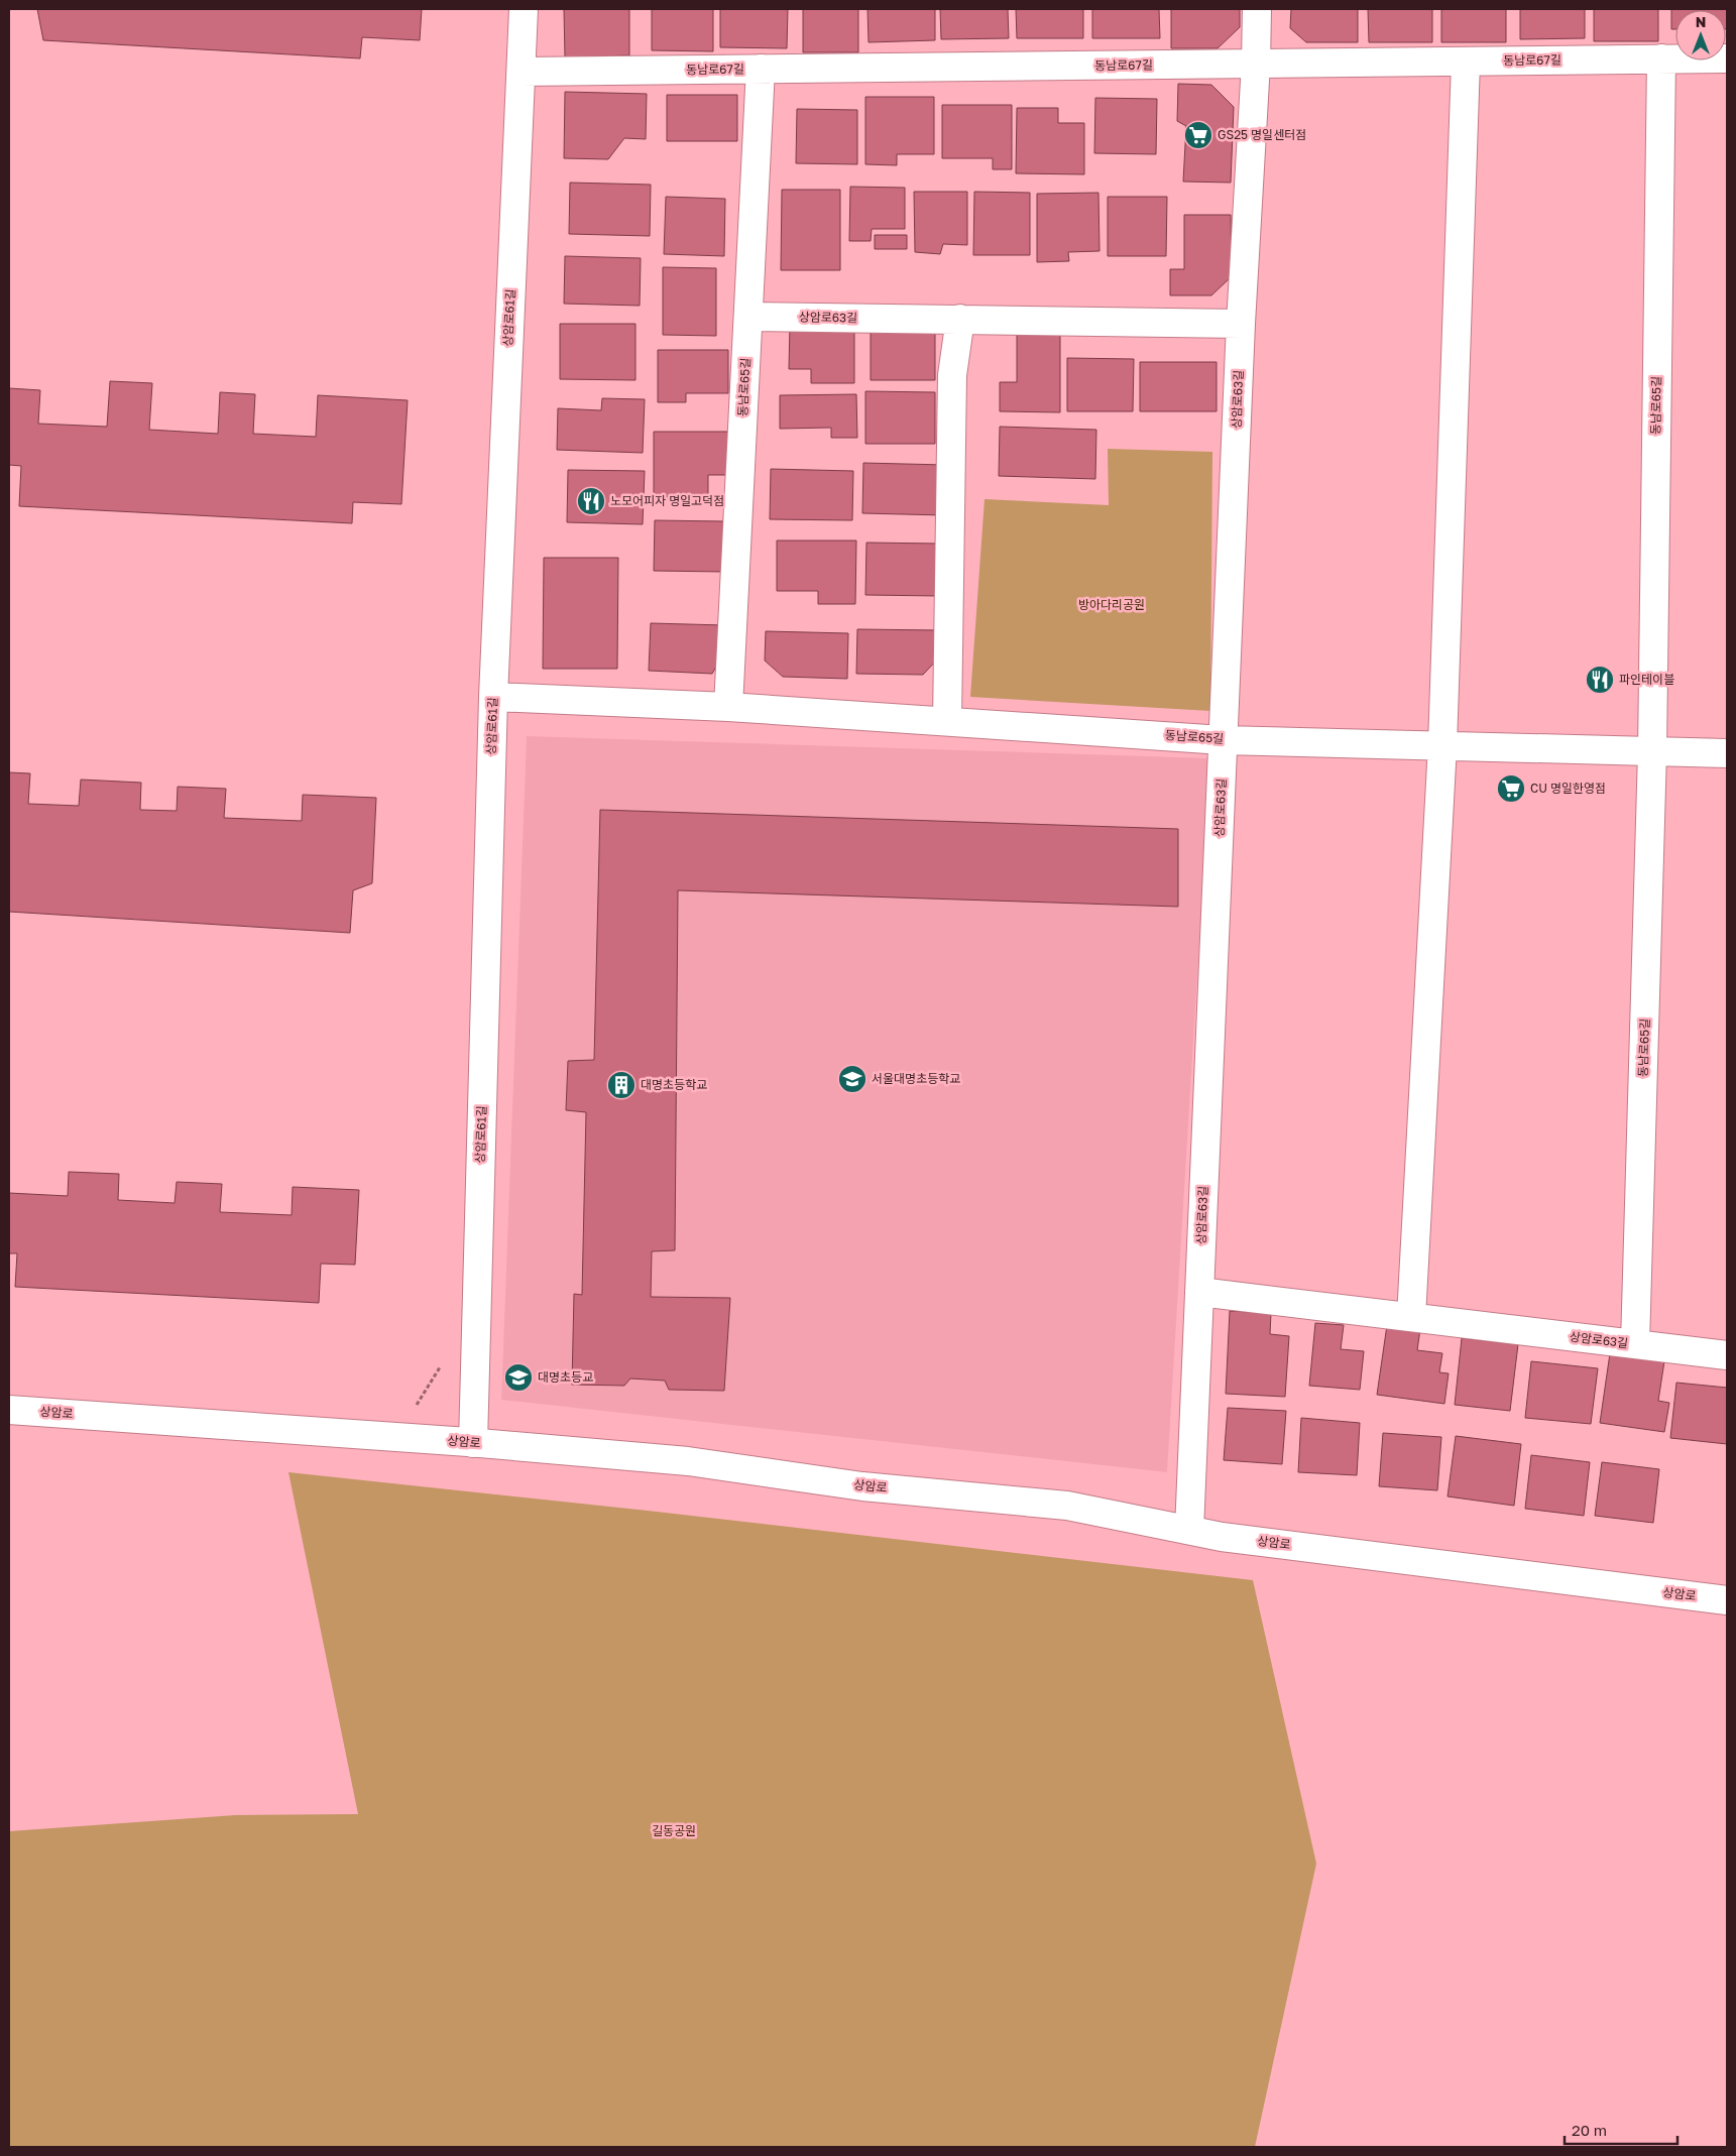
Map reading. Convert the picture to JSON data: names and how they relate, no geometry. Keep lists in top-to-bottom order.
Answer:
{
  "streets": {
    "street": [
      "동남로67길",
      "상암로61길",
      "상암로63길",
      "동남로65길",
      "상암로"
    ]
  },
  "crossings": [
    ["동남로67길", "상암로61길"],
    ["동남로67길", "상암로63길"],
    ["동남로67길", "동남로65길"],
    ["상암로61길", "동남로65길"],
    ["상암로61길", "상암로"],
    ["상암로63길", "동남로65길"],
    ["상암로63길", "상암로"]
  ],
  "parks": ["방아다리공원", "길동공원"],
  "places": {
    "supermarket": ["GS25 명일센터점", "CU 명일한영점"],
    "restaurant": ["노모어피자 명일고덕점", "파인테이블"],
    "school or university": ["서울대명초등학교", "대명초등교"],
    "building": ["대명초등학교"]
  },
  "scale_bar": "20 m",
  "north": "top"
}
